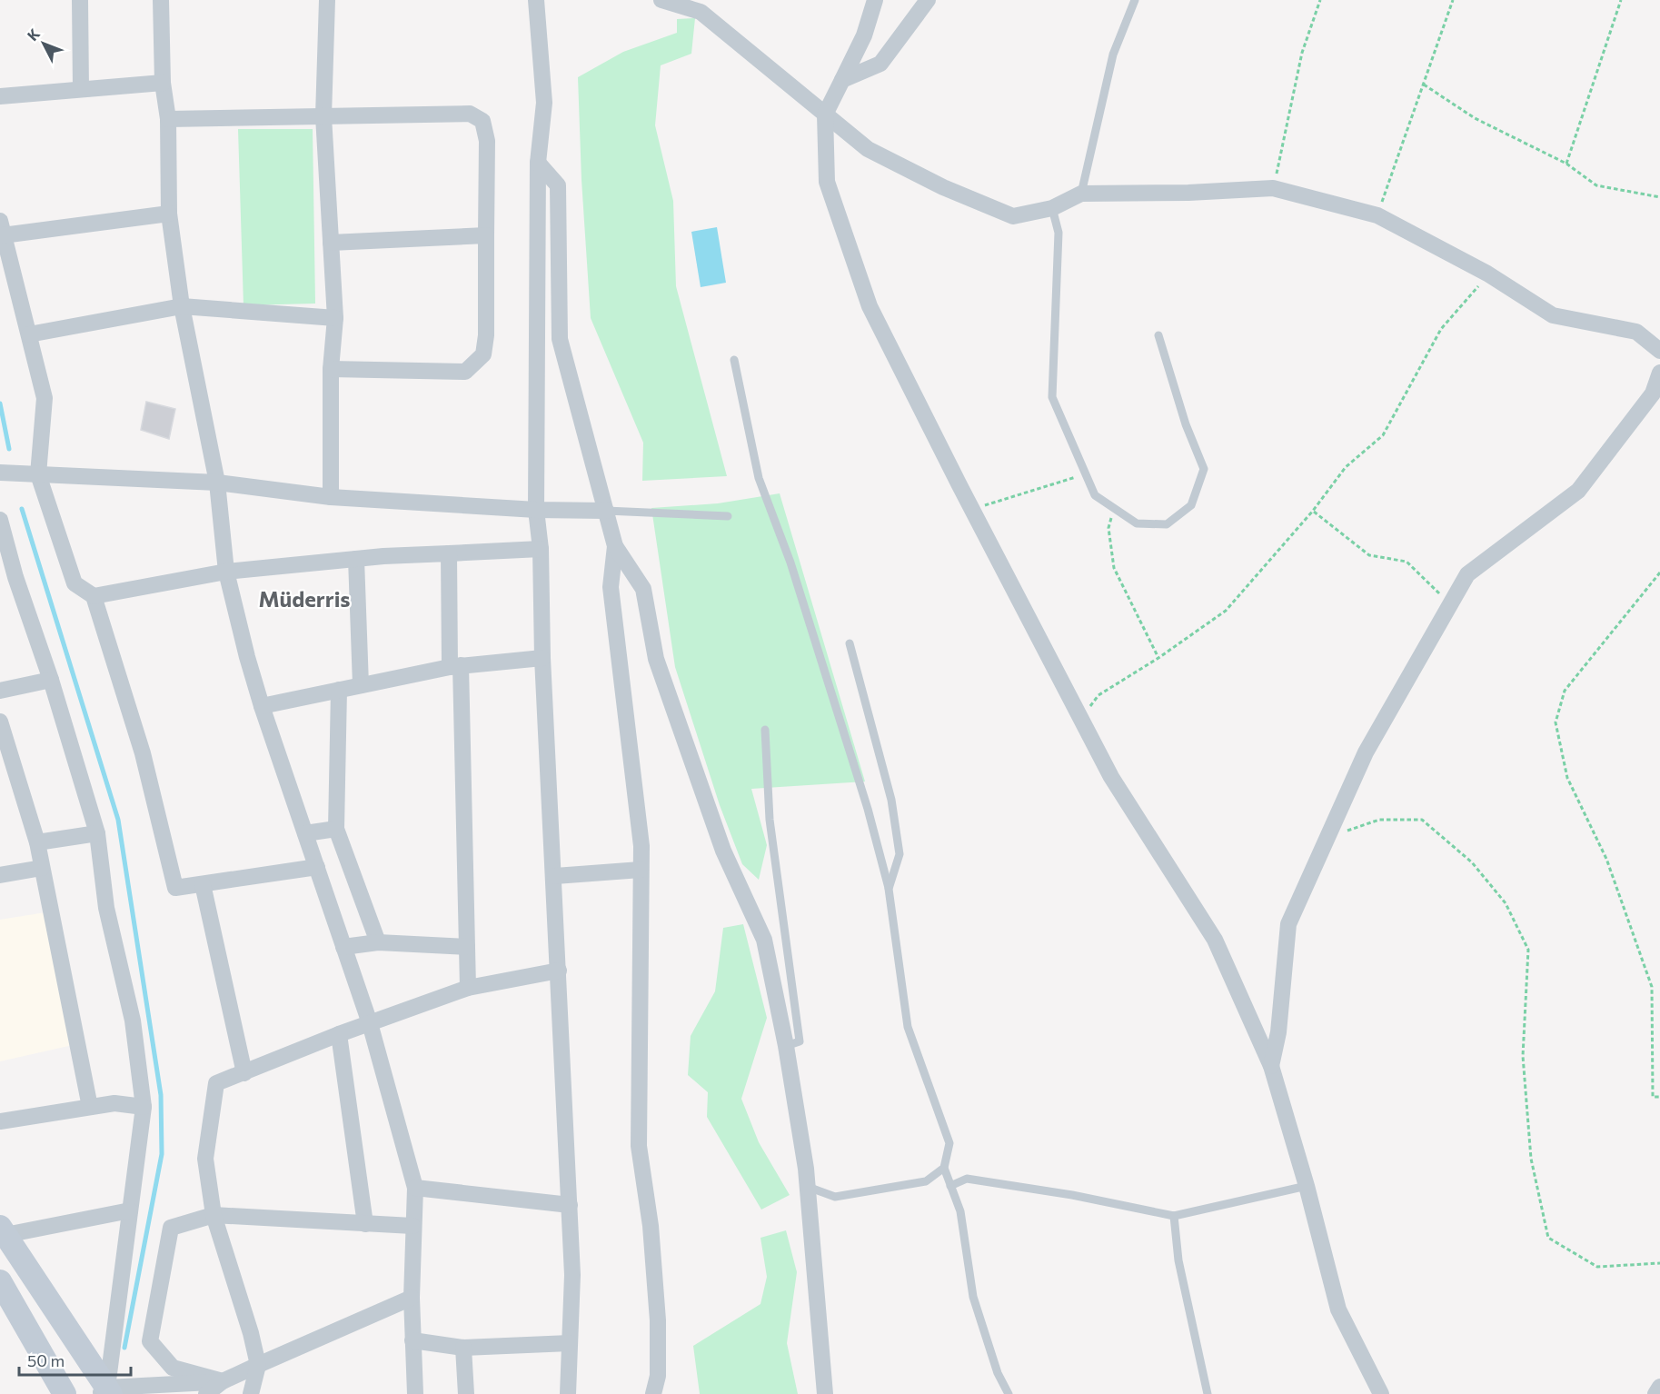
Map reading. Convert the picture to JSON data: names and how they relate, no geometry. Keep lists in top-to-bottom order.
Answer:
{
  "districts": ["Müderris"],
  "scale_bar": "50 m",
  "north": "top left"
}
